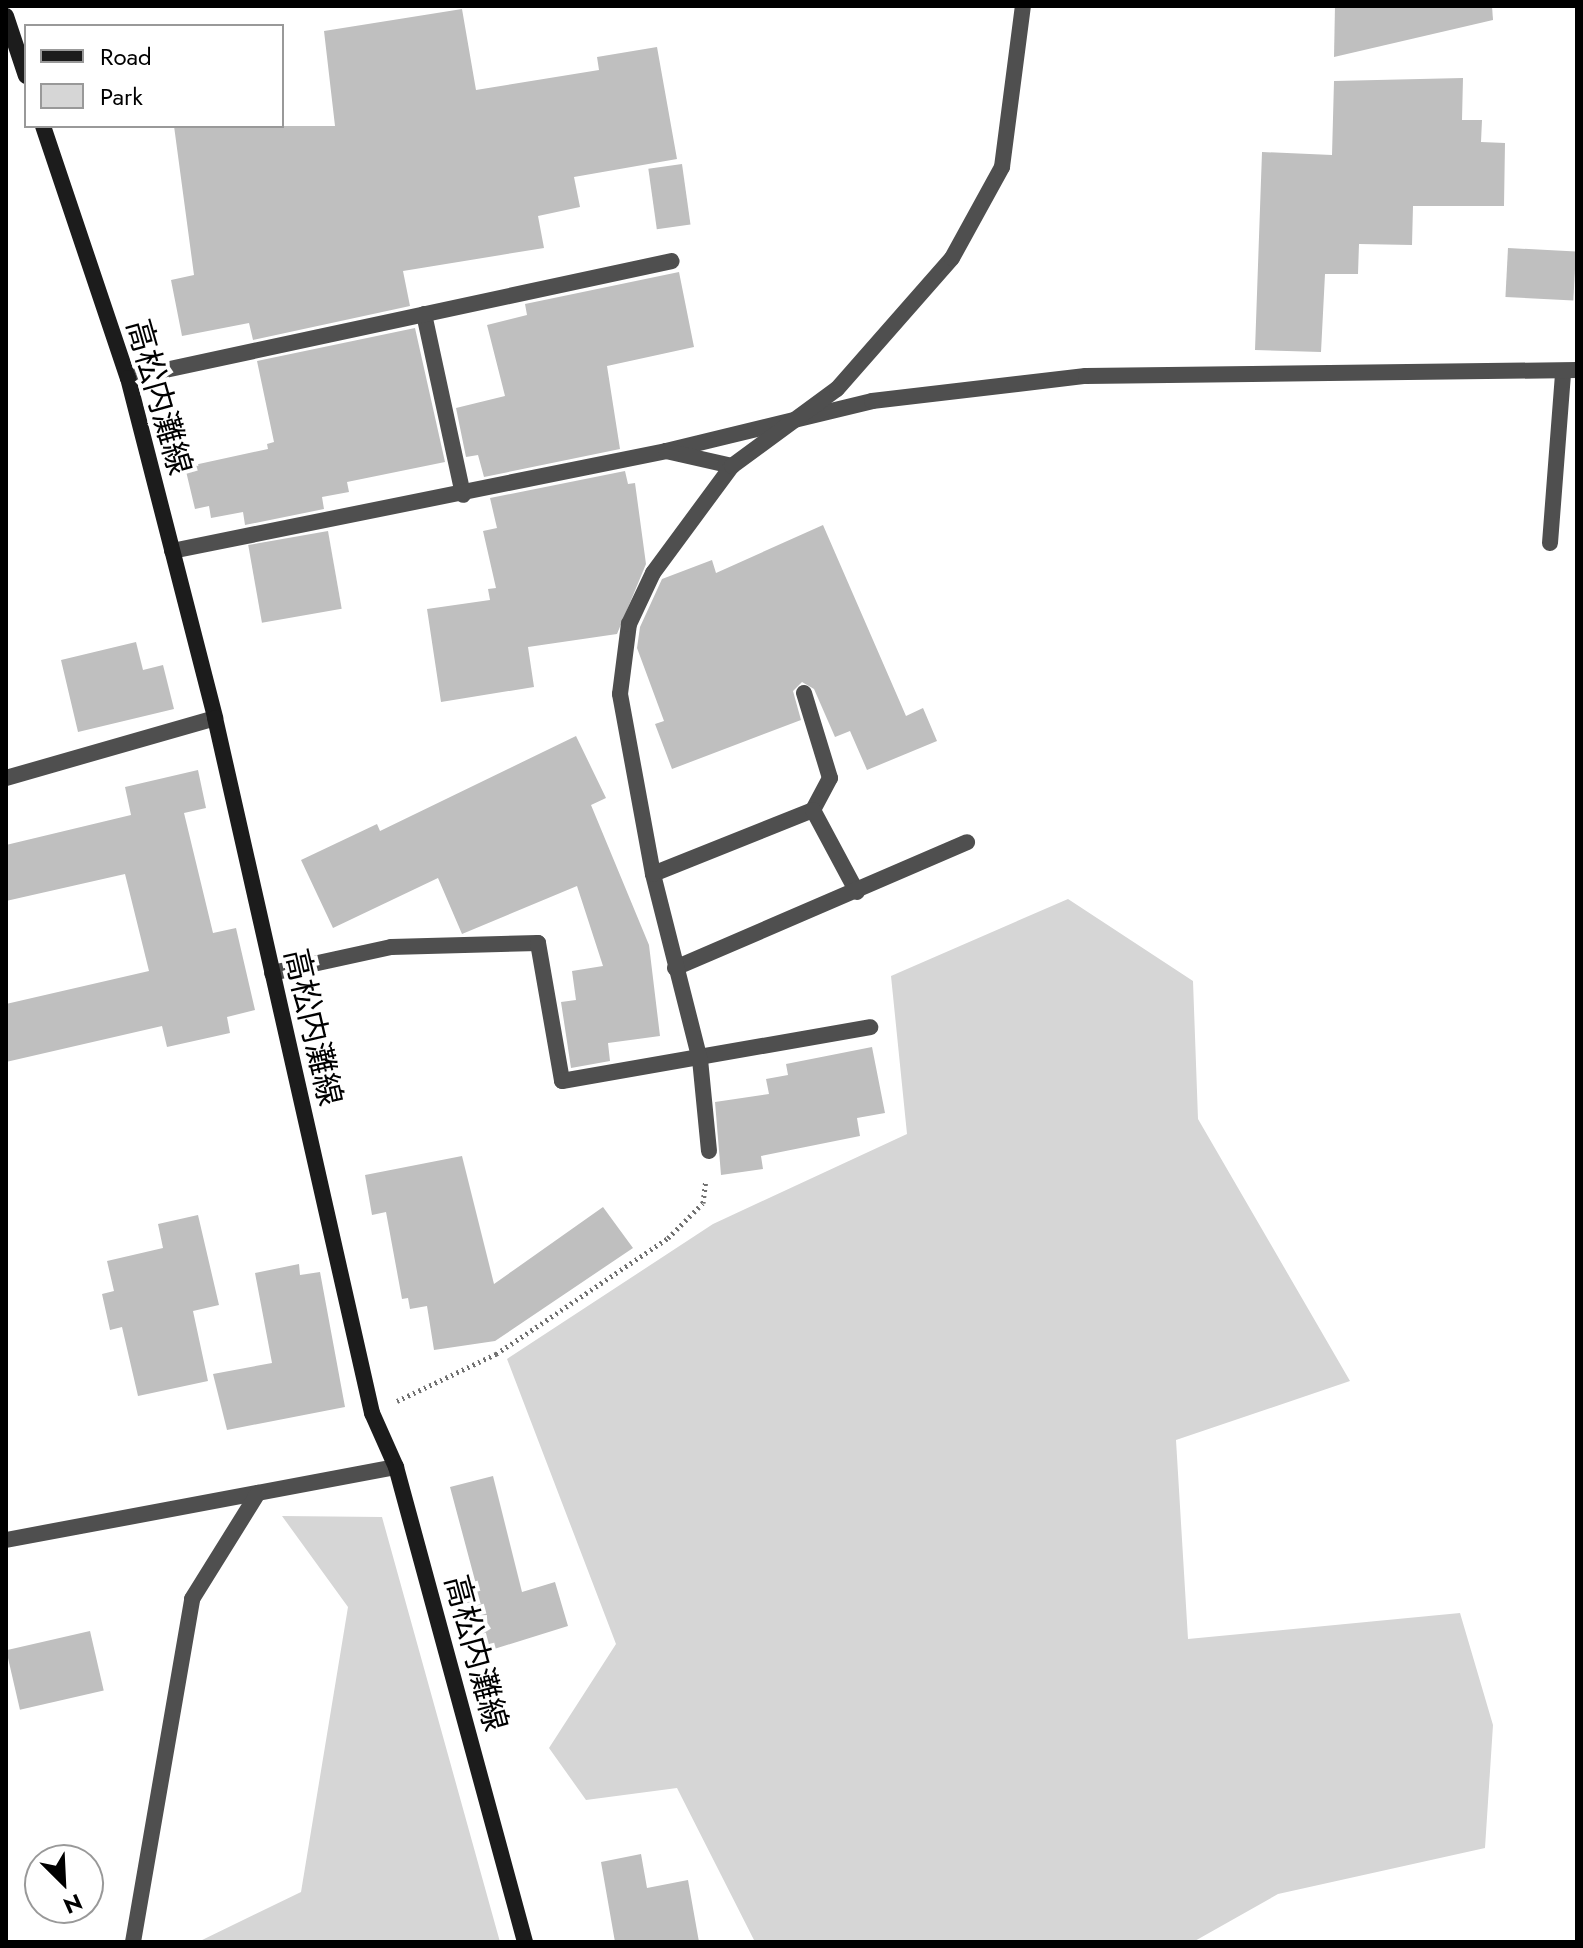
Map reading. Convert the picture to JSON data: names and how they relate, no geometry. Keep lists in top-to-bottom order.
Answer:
{
  "streets": {
    "main road": ["高松内灘線"]
  },
  "legend": ["Road", "Park"],
  "north": "bottom right"
}
